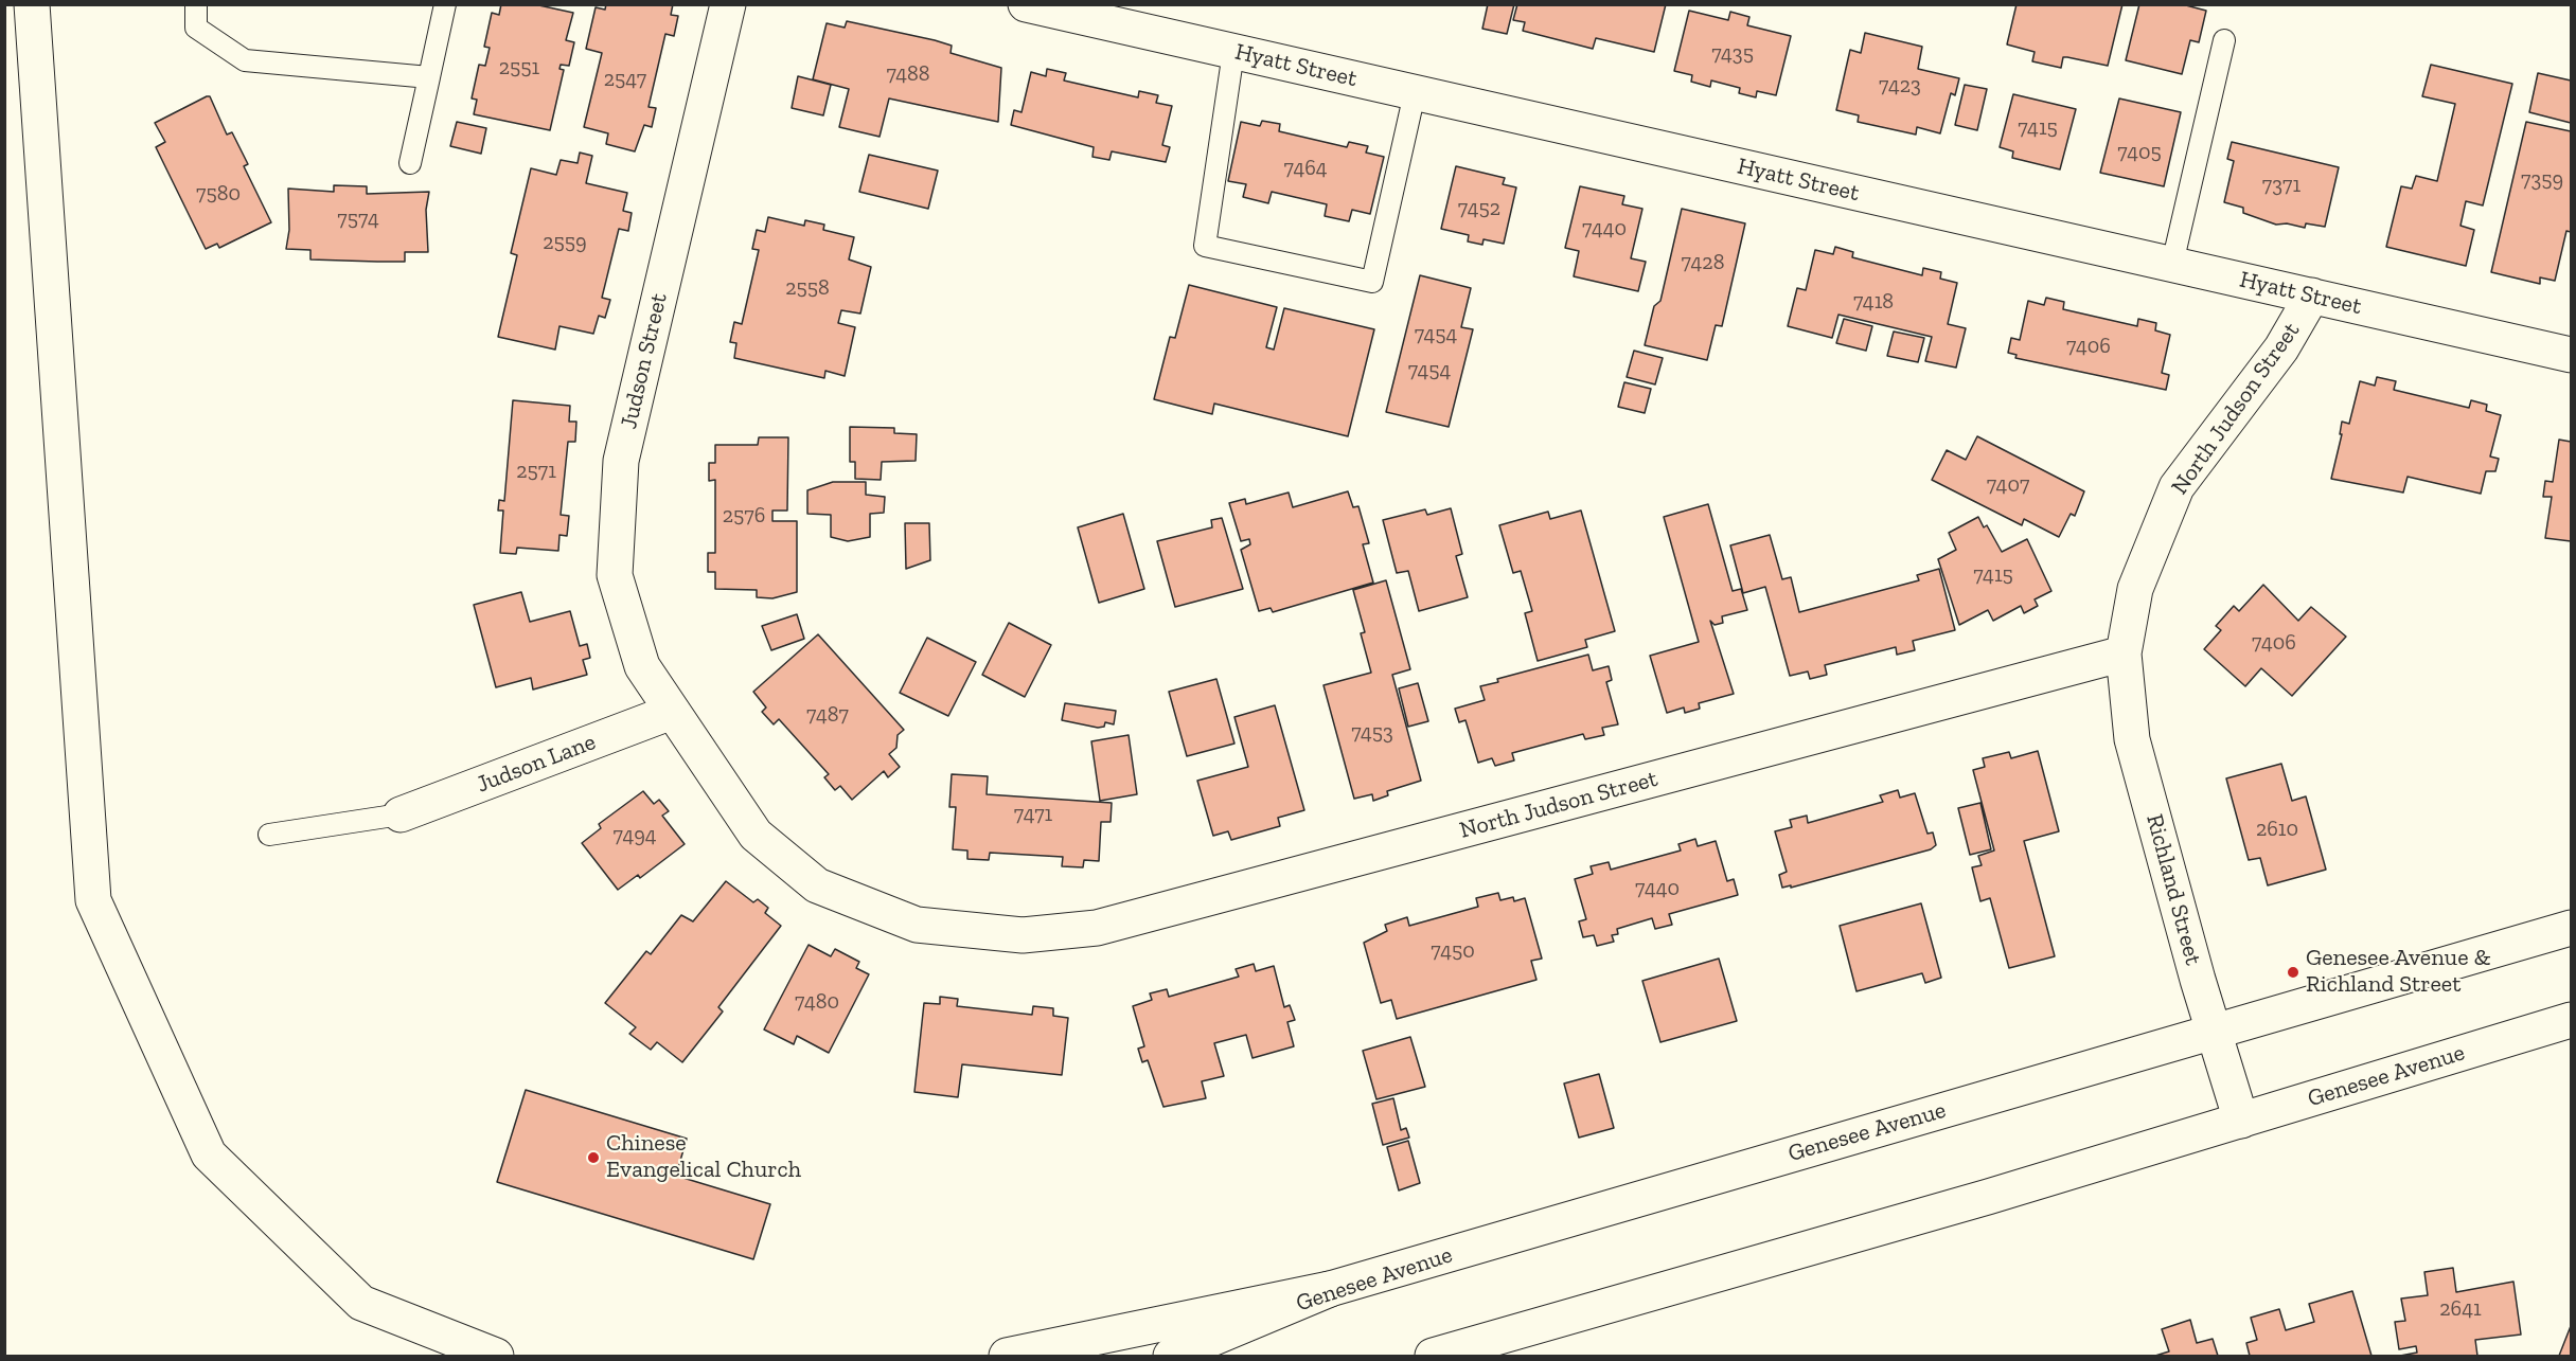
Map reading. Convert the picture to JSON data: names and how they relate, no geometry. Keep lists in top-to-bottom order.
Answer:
{
  "streets": {
    "main road": [
      "Hyatt Street",
      "Judson Street",
      "North Judson Street",
      "Judson Lane",
      "Richland Street",
      "Genesee Avenue"
    ]
  },
  "crossings": [
    ["Hyatt Street", "North Judson Street"],
    ["Judson Street", "North Judson Street"],
    ["Judson Street", "Judson Lane"],
    ["North Judson Street", "Judson Lane"],
    ["North Judson Street", "Richland Street"],
    ["Richland Street", "Genesee Avenue"]
  ],
  "places": ["Genesee Avenue & Richland Street", "Chinese Evangelical Church"],
  "house_numbers": [
    "7435",
    "2551",
    "7488",
    "2547",
    "7423",
    "7415",
    "7405",
    "7464",
    "7359",
    "7371",
    "7580",
    "7452",
    "7574",
    "7440",
    "2559",
    "7428",
    "2558",
    "7418",
    "7454",
    "7406",
    "7454",
    "2571",
    "7407",
    "2576",
    "7415",
    "7406",
    "7487",
    "7453",
    "7471",
    "2610",
    "7494",
    "7440",
    "7450",
    "7480",
    "2641"
  ]
}
